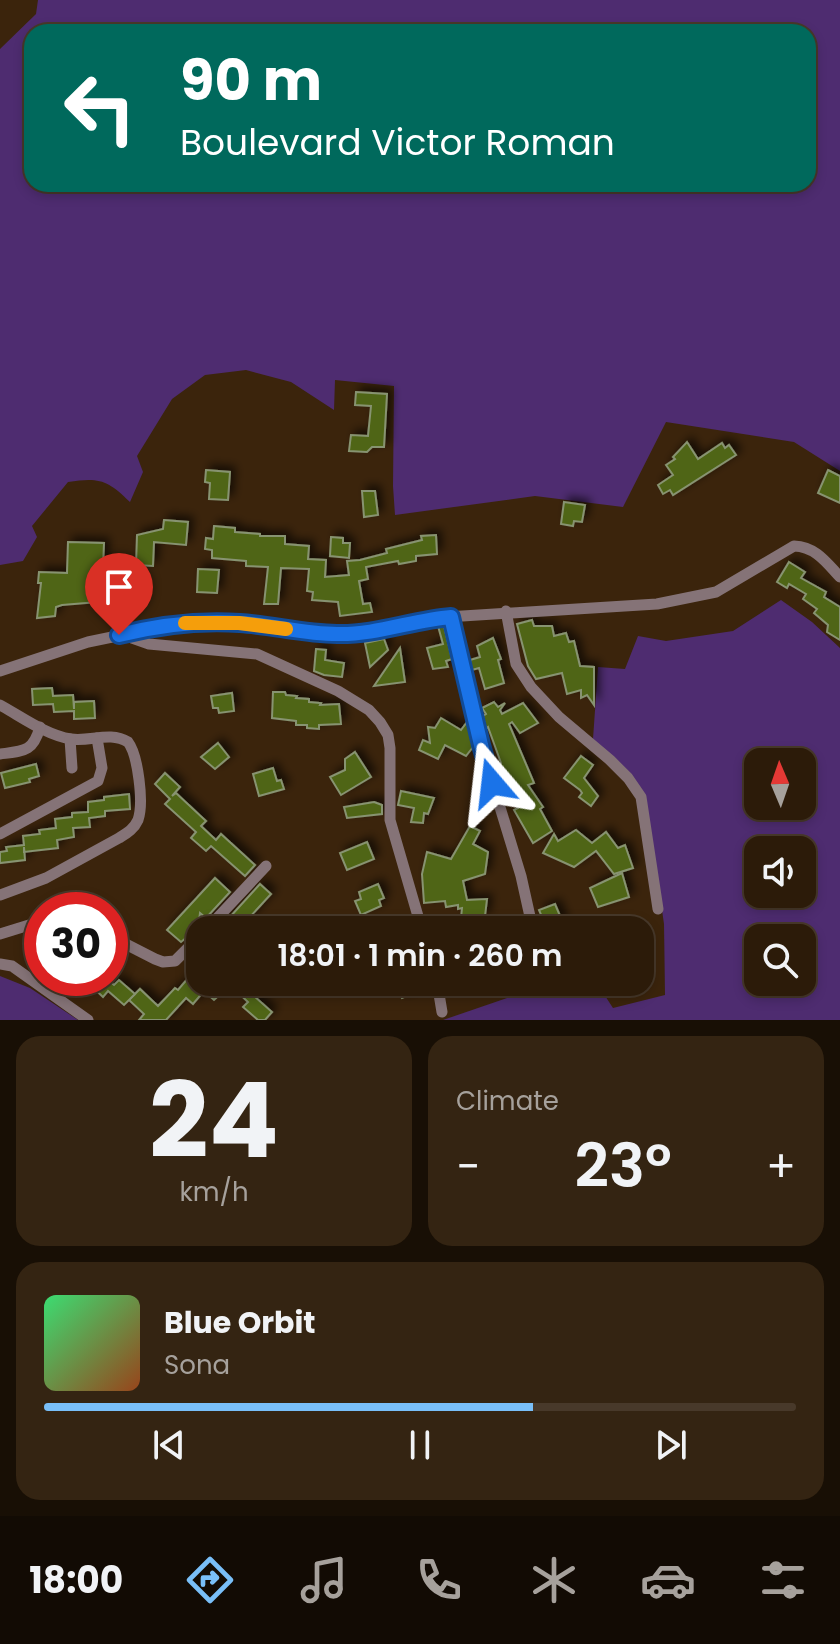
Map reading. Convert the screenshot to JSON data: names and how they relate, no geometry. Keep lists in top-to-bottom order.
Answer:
{
  "north": "top",
  "page": {
    "turn": ["90 m", "Boulevard Victor Roman"],
    "limit": "30",
    "trip": "18:01 · 1 min · 260 m",
    "tile": [
      ["24", "km/h"],
      "Climate"
    ],
    "heat": ["−", "23°", "+"],
    "song": ["Blue Orbit", "Sona"],
    "tabs": "18:00"
  }
}
